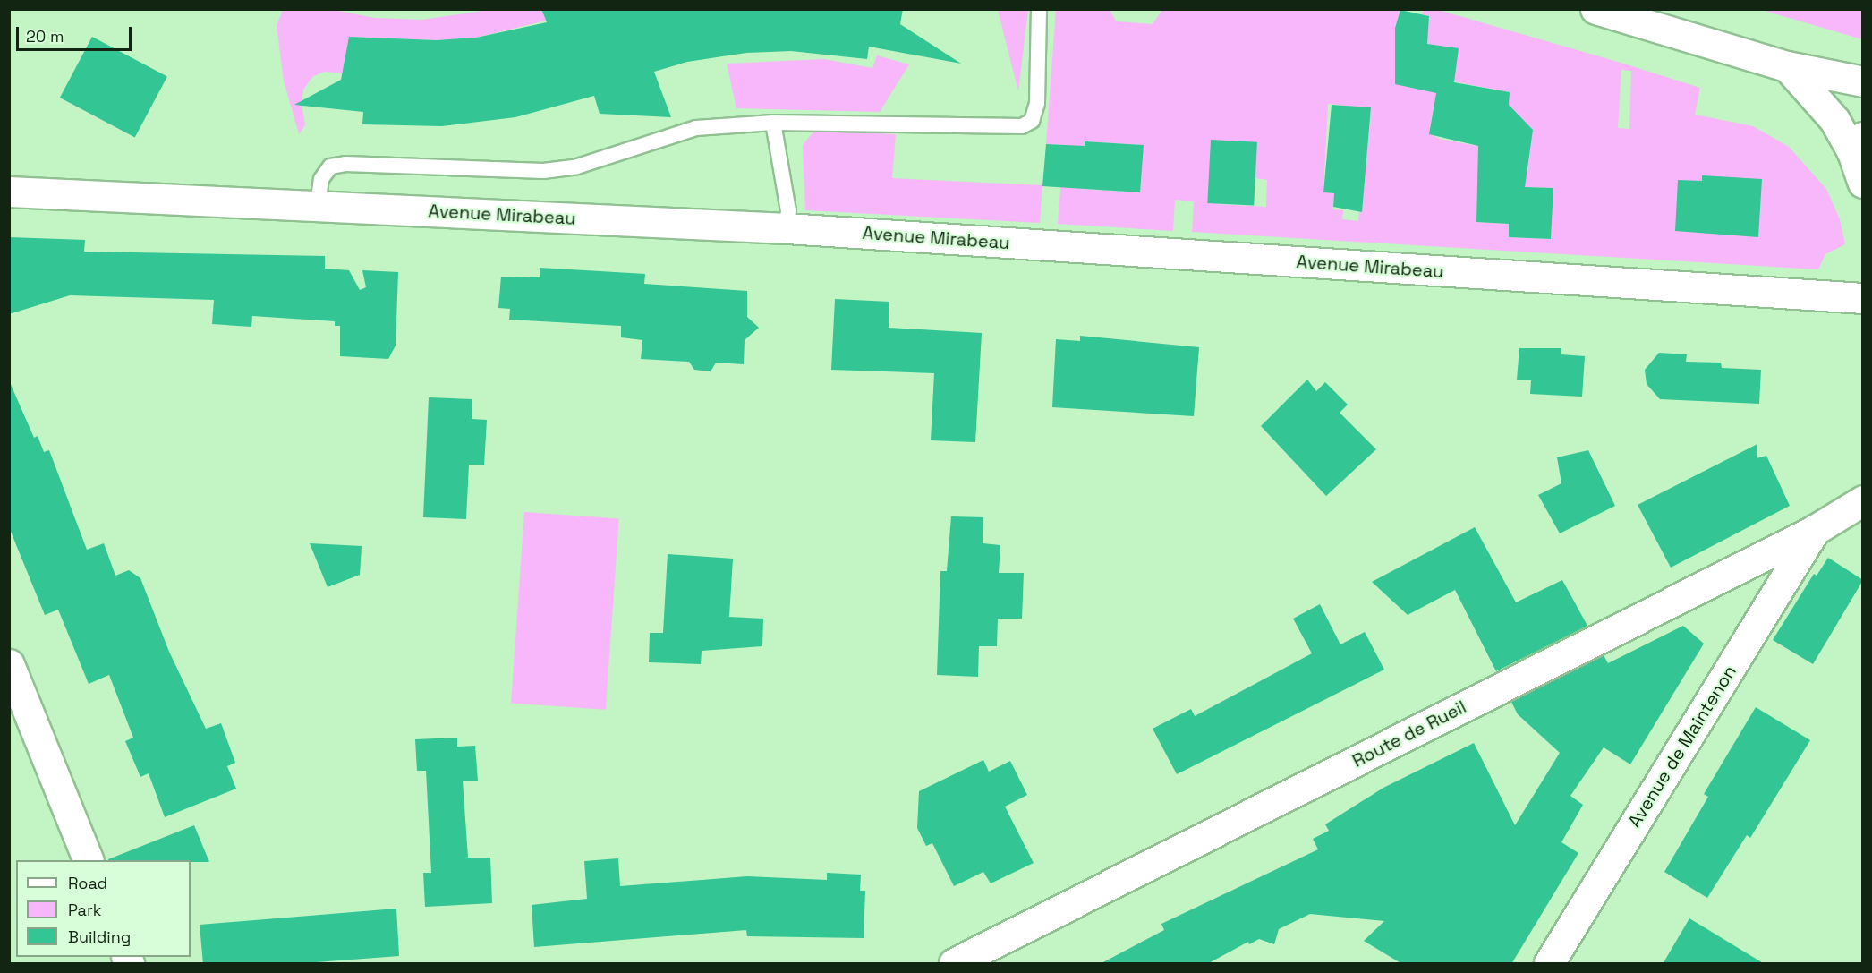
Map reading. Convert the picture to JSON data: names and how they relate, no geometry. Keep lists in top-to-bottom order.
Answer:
{
  "streets": {
    "street": ["Avenue Mirabeau", "Route de Rueil", "Avenue de Maintenon"]
  },
  "crossings": [
    ["Route de Rueil", "Avenue de Maintenon"]
  ],
  "legend": ["Road", "Park", "Building"],
  "scale_bar": "20 m"
}
